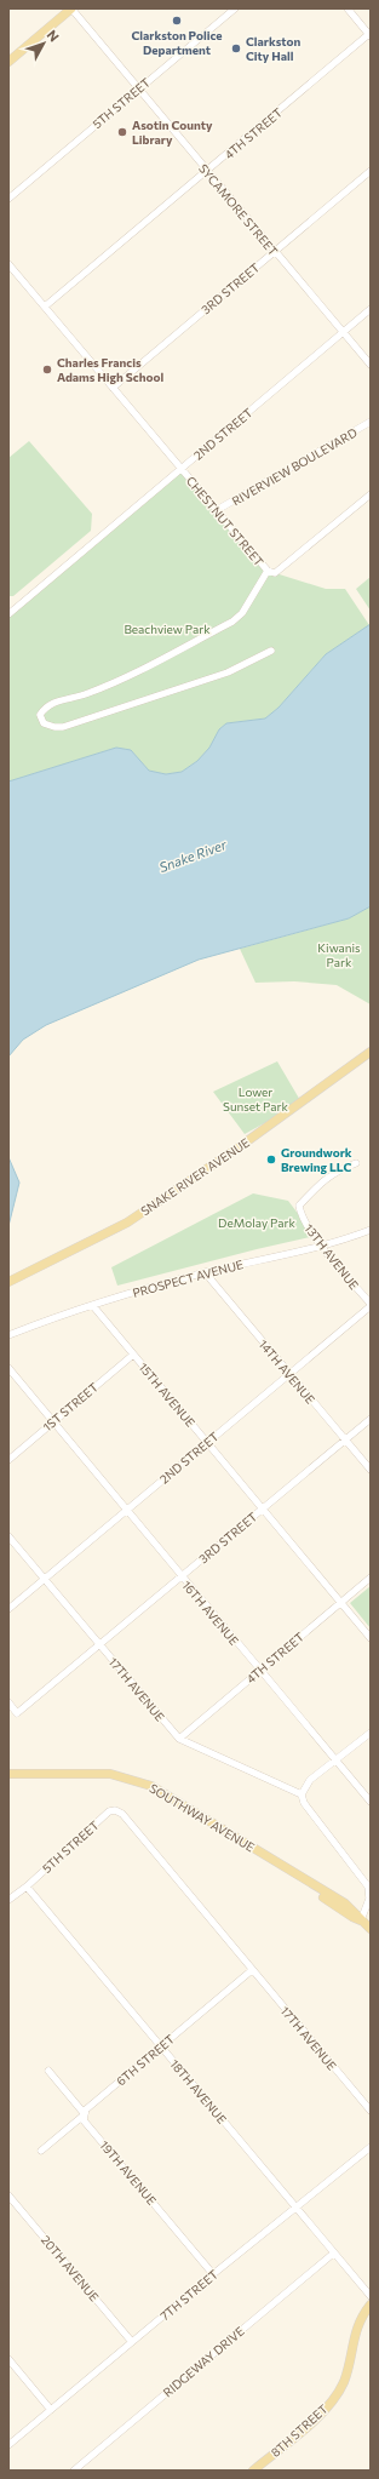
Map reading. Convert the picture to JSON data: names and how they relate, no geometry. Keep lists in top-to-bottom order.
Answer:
{
  "streets": {
    "main road": ["SNAKE RIVER AVENUE", "SOUTHWAY AVENUE", "8TH STREET"],
    "street": [
      "5TH STREET",
      "4TH STREET",
      "SYCAMORE STREET",
      "3RD STREET",
      "2ND STREET",
      "RIVERVIEW BOULEVARD",
      "CHESTNUT STREET",
      "13TH AVENUE",
      "PROSPECT AVENUE",
      "14TH AVENUE",
      "15TH AVENUE",
      "1ST STREET",
      "16TH AVENUE",
      "17TH AVENUE",
      "6TH STREET",
      "18TH AVENUE",
      "19TH AVENUE",
      "20TH AVENUE",
      "7TH STREET",
      "RIDGEWAY DRIVE"
    ]
  },
  "crossings": [
    ["5TH STREET", "SYCAMORE STREET"],
    ["5TH STREET", "17TH AVENUE"],
    ["5TH STREET", "18TH AVENUE"],
    ["4TH STREET", "SYCAMORE STREET"],
    ["4TH STREET", "CHESTNUT STREET"],
    ["4TH STREET", "15TH AVENUE"],
    ["4TH STREET", "16TH AVENUE"],
    ["4TH STREET", "17TH AVENUE"],
    ["SYCAMORE STREET", "3RD STREET"],
    ["SYCAMORE STREET", "2ND STREET"],
    ["3RD STREET", "CHESTNUT STREET"],
    ["3RD STREET", "14TH AVENUE"],
    ["3RD STREET", "15TH AVENUE"],
    ["3RD STREET", "16TH AVENUE"],
    ["3RD STREET", "17TH AVENUE"],
    ["2ND STREET", "CHESTNUT STREET"],
    ["2ND STREET", "13TH AVENUE"],
    ["2ND STREET", "14TH AVENUE"],
    ["2ND STREET", "15TH AVENUE"],
    ["2ND STREET", "16TH AVENUE"],
    ["2ND STREET", "17TH AVENUE"],
    ["RIVERVIEW BOULEVARD", "CHESTNUT STREET"],
    ["13TH AVENUE", "PROSPECT AVENUE"],
    ["PROSPECT AVENUE", "14TH AVENUE"],
    ["PROSPECT AVENUE", "15TH AVENUE"],
    ["15TH AVENUE", "1ST STREET"],
    ["1ST STREET", "16TH AVENUE"],
    ["17TH AVENUE", "6TH STREET"],
    ["6TH STREET", "18TH AVENUE"],
    ["6TH STREET", "19TH AVENUE"],
    ["18TH AVENUE", "7TH STREET"],
    ["18TH AVENUE", "RIDGEWAY DRIVE"],
    ["19TH AVENUE", "7TH STREET"],
    ["20TH AVENUE", "7TH STREET"]
  ],
  "water": ["Snake River"],
  "parks": [
    "Beachview Park",
    "Kiwanis Park",
    "Lower Sunset Park",
    "DeMolay Park"
  ],
  "places": [
    "Clarkston Police Department",
    "Clarkston City Hall",
    "Asotin County Library",
    "Charles Francis Adams High School",
    "Groundwork Brewing LLC"
  ],
  "north": "top right"
}
